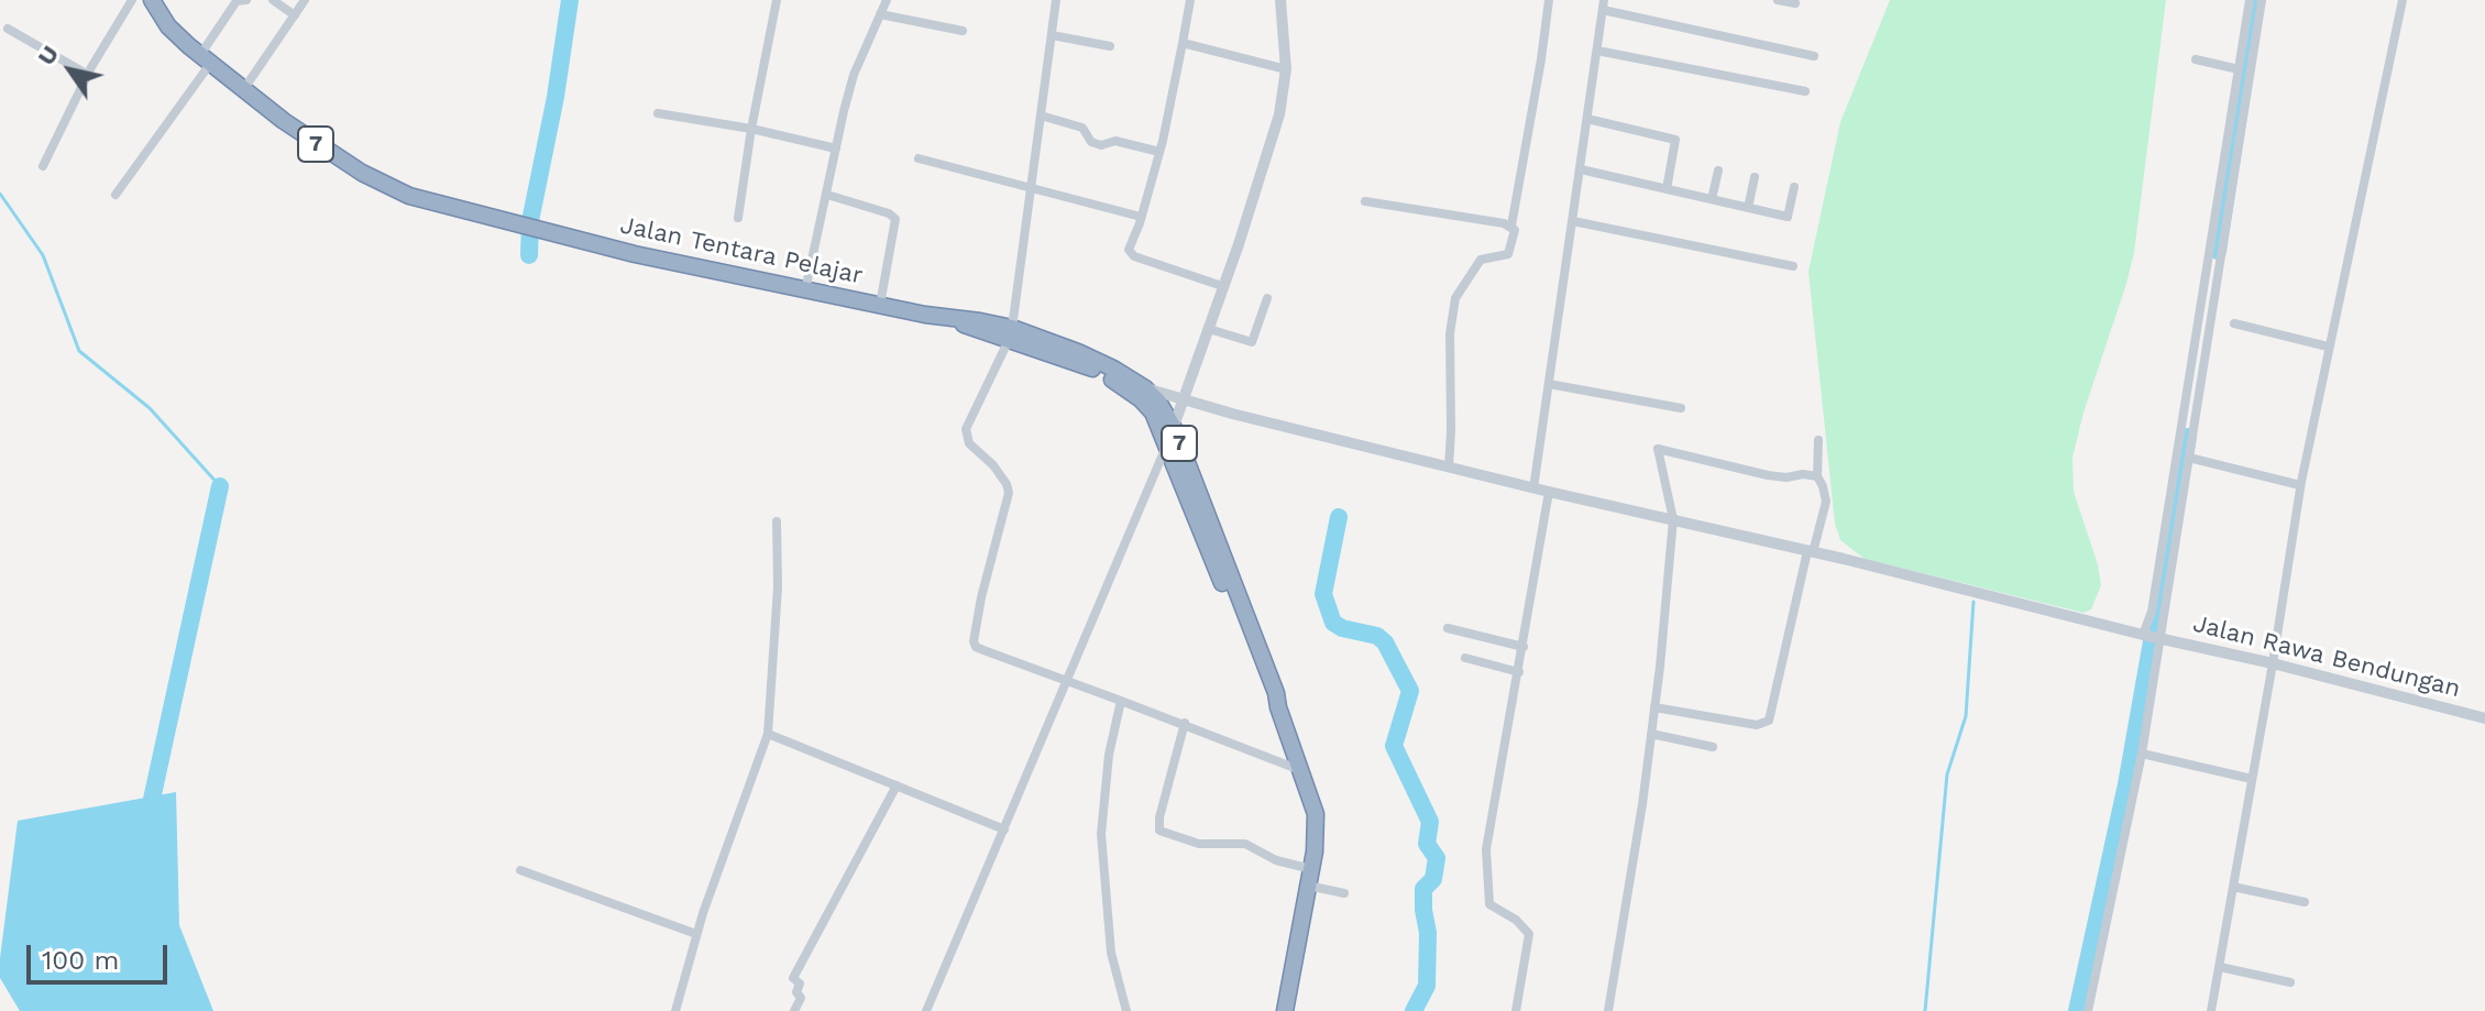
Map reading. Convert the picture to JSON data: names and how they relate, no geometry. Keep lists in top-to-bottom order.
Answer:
{
  "streets": {
    "highway": ["7", "Jalan Tentara Pelajar"],
    "street": ["Jalan Rawa Bendungan"]
  },
  "crossings": [
    ["7", "Jalan Tentara Pelajar"],
    ["Jalan Tentara Pelajar", "Jalan Rawa Bendungan"]
  ],
  "scale_bar": "100 m",
  "north": "top left"
}
